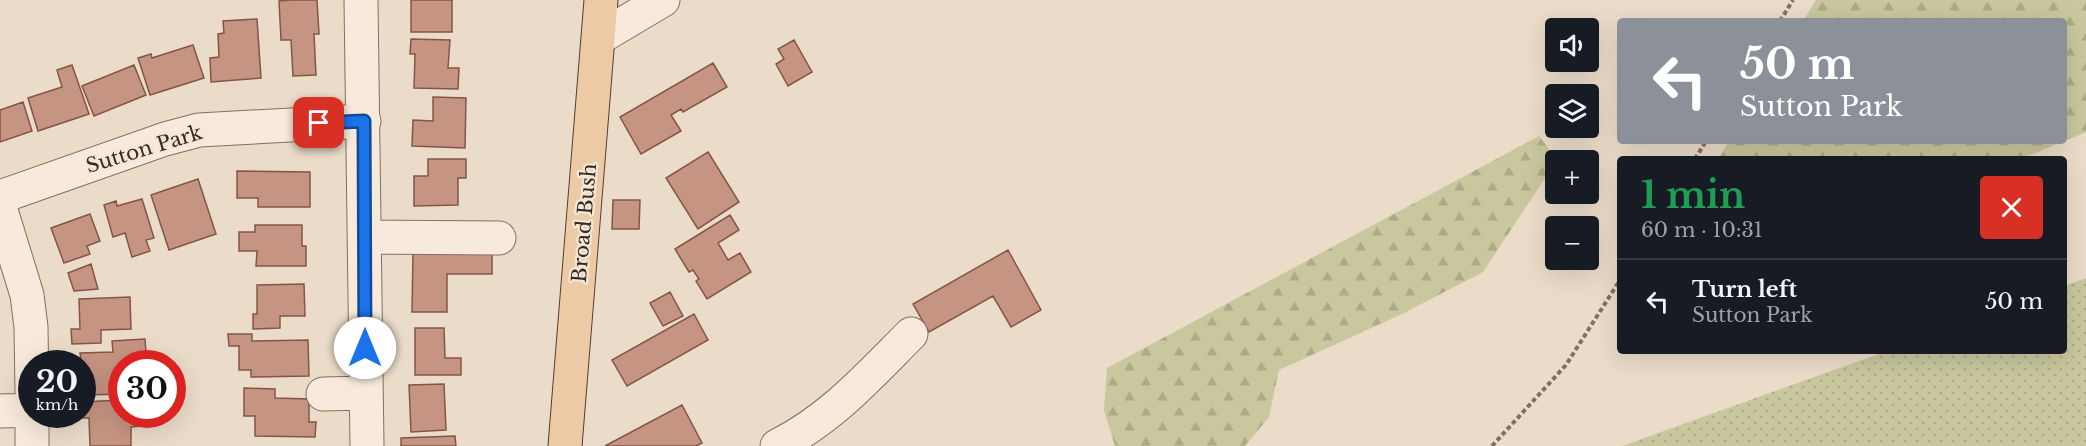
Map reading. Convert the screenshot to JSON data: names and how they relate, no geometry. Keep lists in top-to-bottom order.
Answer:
{
  "streets": {
    "main road": ["Broad Bush"],
    "street": ["Sutton Park"]
  },
  "page": {
    "map_buttons": ["+", "−"],
    "turn": ["50 m", "Sutton Park"],
    "heading": ["1 min", "60 m · 10:31"],
    "list": [
      {
        "name": "Turn left",
        "note": "Sutton Park",
        "value": "50 m"
      }
    ],
    "speed": "20 km/h",
    "limit": "30"
  }
}
